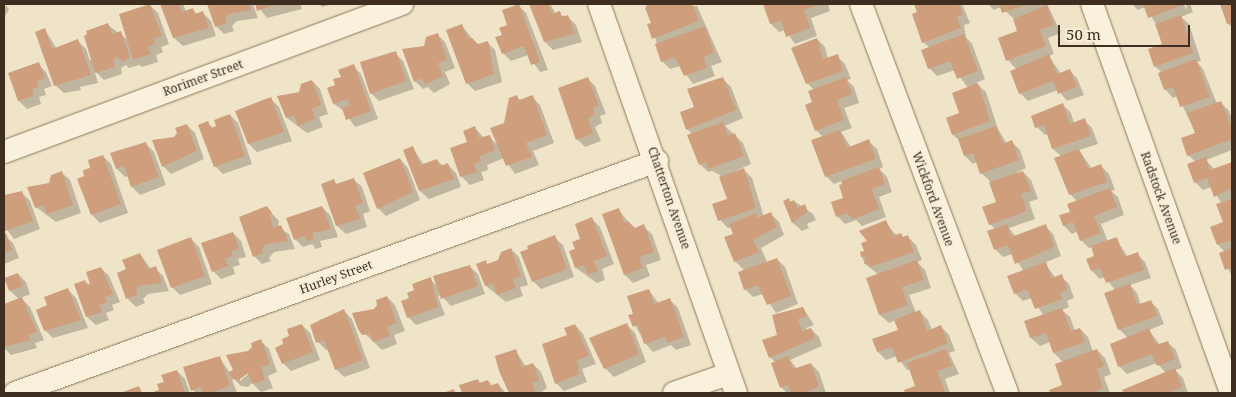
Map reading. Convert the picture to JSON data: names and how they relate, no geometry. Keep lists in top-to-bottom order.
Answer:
{
  "streets": {
    "street": [
      "Rorimer Street",
      "Chatterton Avenue",
      "Radstock Avenue",
      "Wickford Avenue",
      "Hurley Street"
    ]
  },
  "crossings": [
    ["Chatterton Avenue", "Hurley Street"]
  ],
  "scale_bar": "50 m"
}
